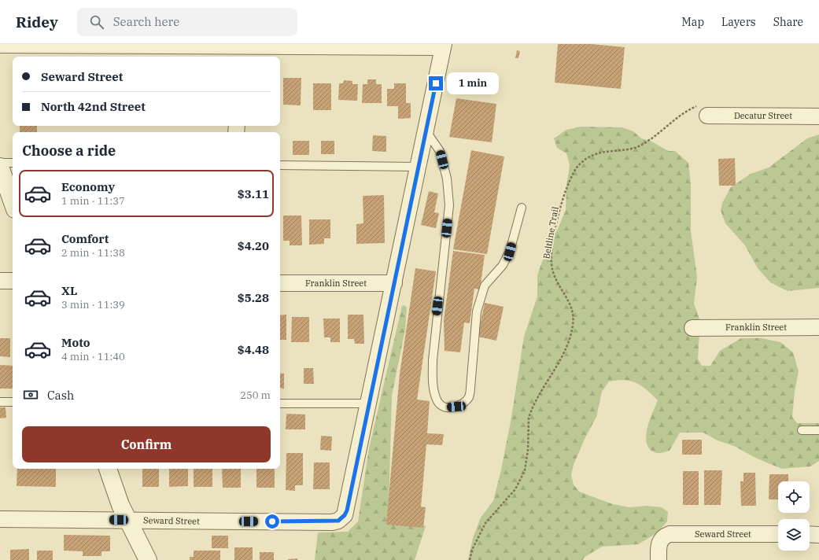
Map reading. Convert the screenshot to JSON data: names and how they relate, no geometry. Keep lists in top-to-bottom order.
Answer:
{
  "streets": {
    "street": ["Decatur Street", "Franklin Street", "Seward Street"],
    "path": ["Beltline Trail"]
  },
  "crossings": [
    ["Decatur Street", "Beltline Trail"]
  ],
  "page": {
    "header": "Ridey",
    "search": "Search here",
    "nav": ["Map", "Layers", "Share"],
    "banner": ["Seward Street", "North 42nd Street"],
    "bubble": "1 min",
    "heading": "Choose a ride",
    "list": [
      {
        "name": "Economy",
        "note": "1 min · 11:37",
        "value": "$3.11"
      },
      {
        "name": "Comfort",
        "note": "2 min · 11:38",
        "value": "$4.20"
      },
      {
        "name": "XL",
        "note": "3 min · 11:39",
        "value": "$5.28"
      },
      {
        "name": "Moto",
        "note": "4 min · 11:40",
        "value": "$4.48"
      }
    ],
    "pay": ["Cash", "250 m"],
    "buttons": "Confirm"
  }
}
